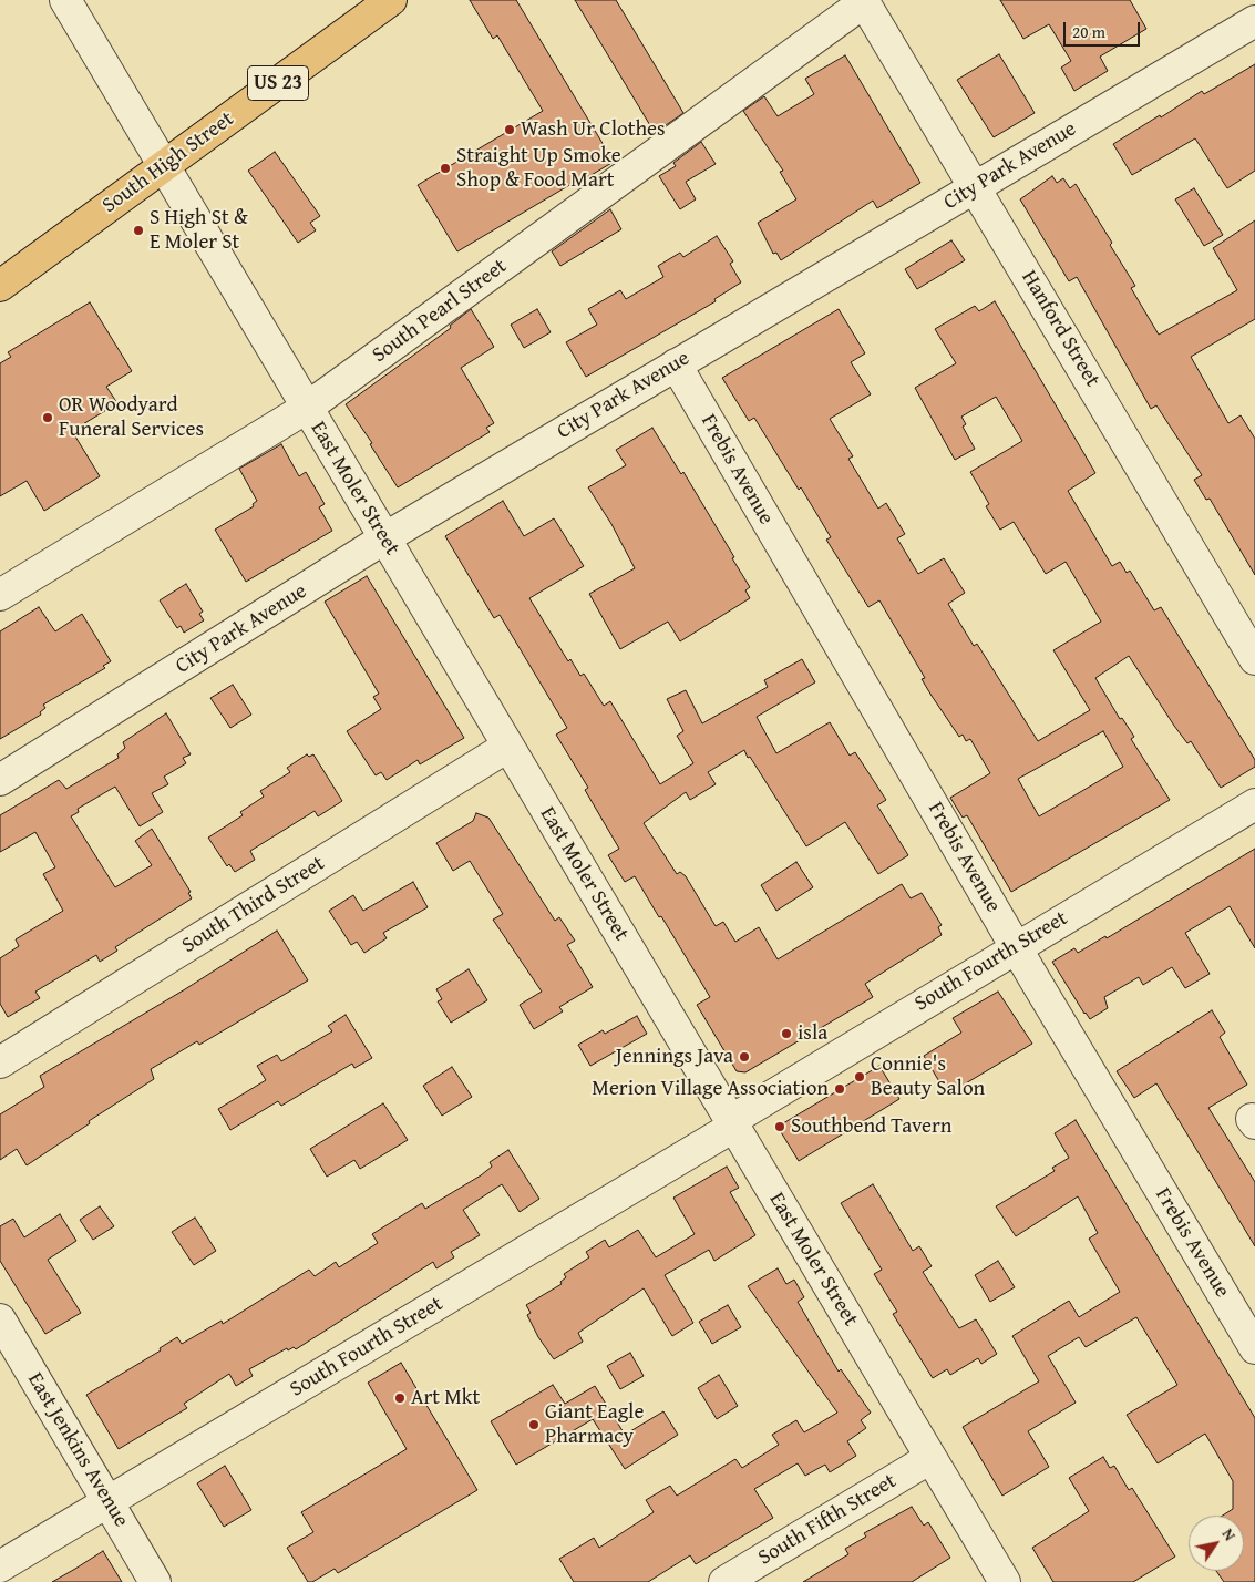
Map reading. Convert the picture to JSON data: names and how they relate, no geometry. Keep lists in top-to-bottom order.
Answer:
{
  "streets": {
    "main road": ["US 23", "South High Street"],
    "street": [
      "City Park Avenue",
      "South Pearl Street",
      "Hanford Street",
      "Frebis Avenue",
      "East Moler Street",
      "South Third Street",
      "South Fourth Street",
      "East Jenkins Avenue",
      "South Fifth Street"
    ]
  },
  "crossings": [
    ["South High Street", "East Moler Street"],
    ["City Park Avenue", "Hanford Street"],
    ["City Park Avenue", "Frebis Avenue"],
    ["City Park Avenue", "East Moler Street"],
    ["South Pearl Street", "Hanford Street"],
    ["South Pearl Street", "East Moler Street"],
    ["Frebis Avenue", "South Fourth Street"],
    ["East Moler Street", "South Third Street"],
    ["East Moler Street", "South Fourth Street"],
    ["East Moler Street", "South Fifth Street"],
    ["South Fourth Street", "East Jenkins Avenue"]
  ],
  "places": [
    "Wash Ur Clothes",
    "Straight Up Smoke Shop & Food Mart",
    "S High St & E Moler St",
    "OR Woodyard Funeral Services",
    "isla",
    "Jennings Java",
    "Connie's Beauty Salon",
    "Merion Village Association",
    "Southbend Tavern",
    "Art Mkt",
    "Giant Eagle Pharmacy"
  ],
  "scale_bar": "20 m",
  "north": "top right"
}
